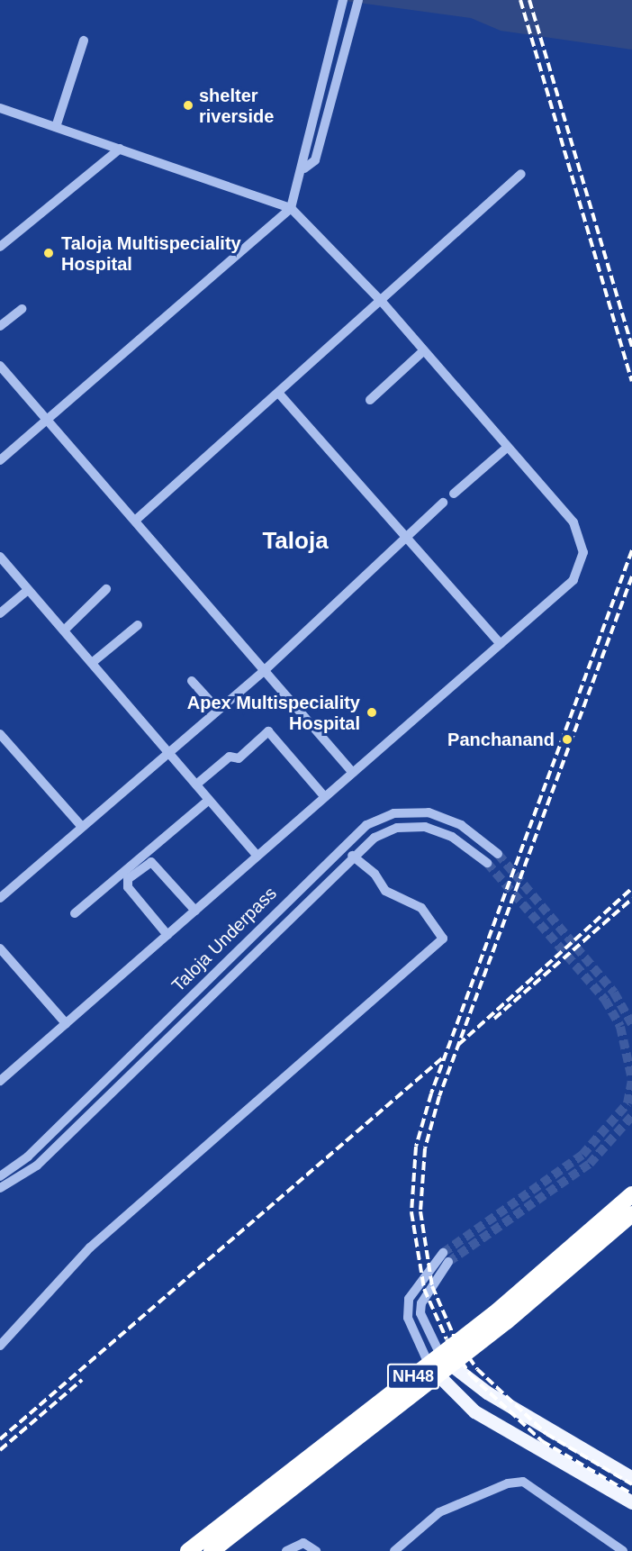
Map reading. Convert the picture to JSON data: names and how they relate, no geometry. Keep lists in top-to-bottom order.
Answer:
{
  "streets": {
    "highway": ["NH48"],
    "street": ["Taloja Underpass"]
  },
  "districts": ["Taloja"],
  "places": [
    "shelter riverside",
    "Taloja Multispeciality Hospital",
    "Apex Multispeciality Hospital",
    "Panchanand"
  ]
}
